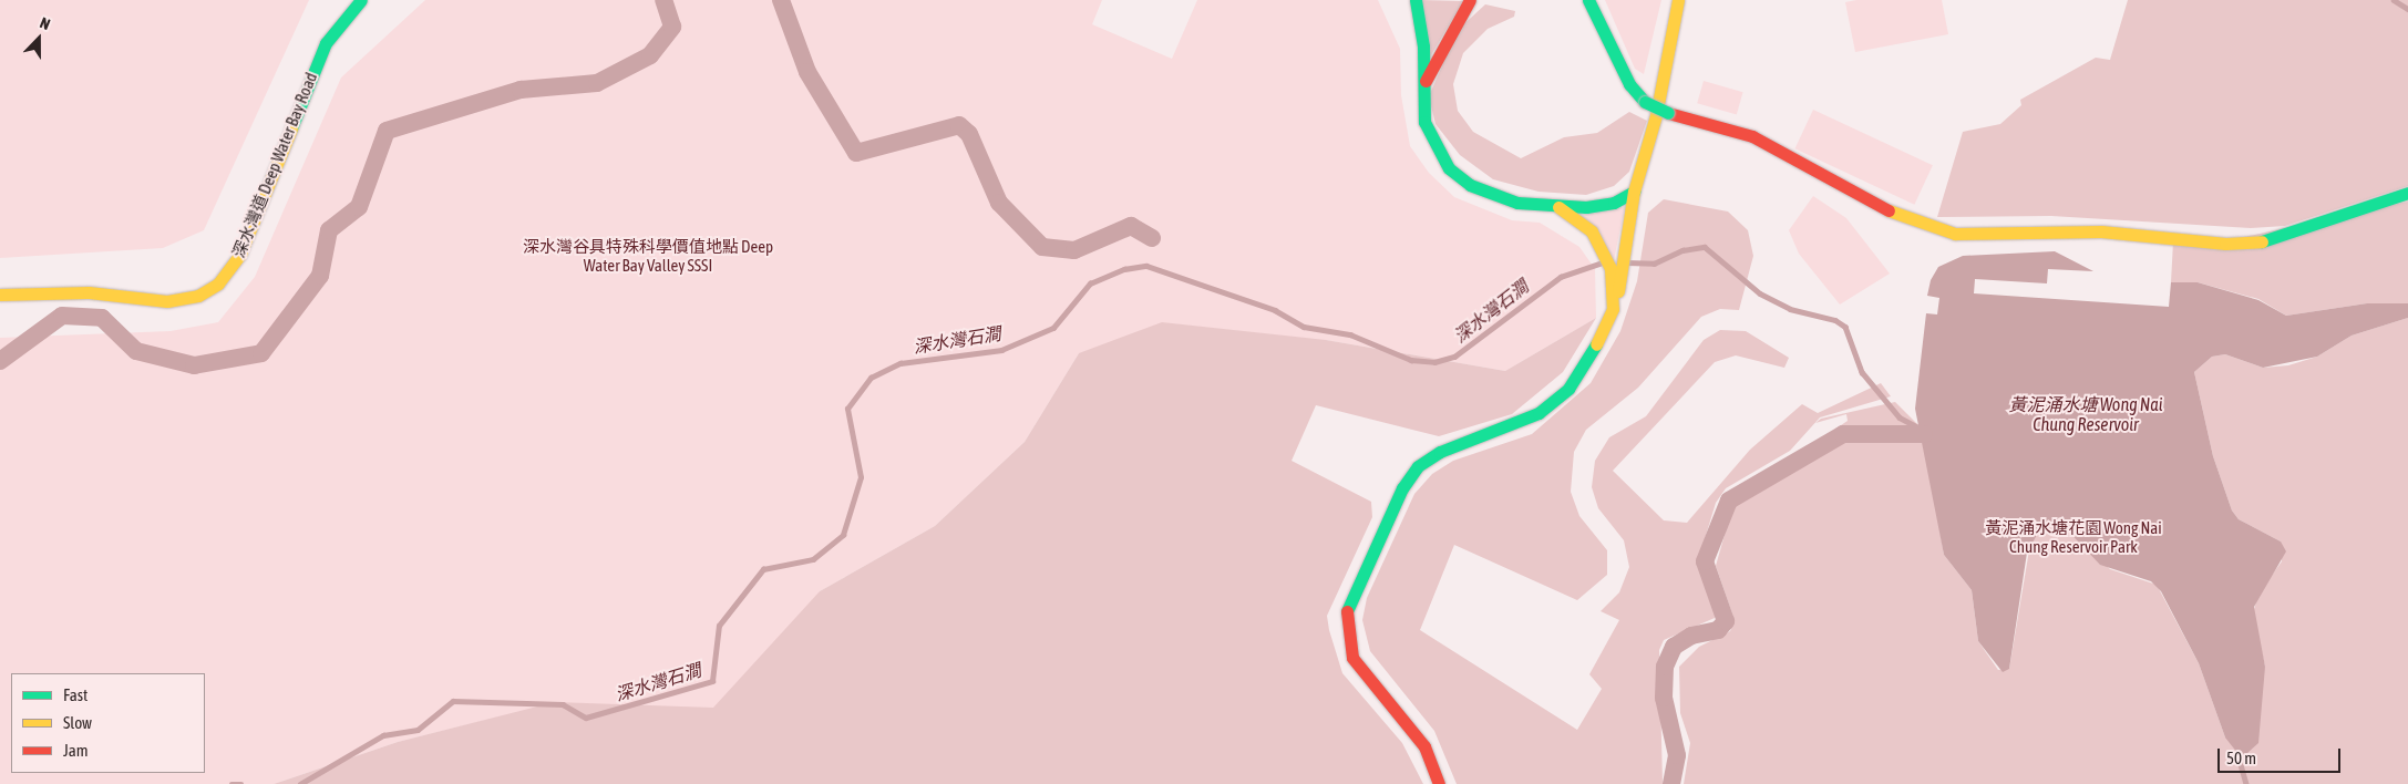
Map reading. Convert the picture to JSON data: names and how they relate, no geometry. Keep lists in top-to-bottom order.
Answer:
{
  "streets": {
    "main road": ["深水灣道 Deep Water Bay Road"]
  },
  "water": ["深水灣石澗", "黃泥涌水塘 Wong Nai Chung Reservoir"],
  "parks": ["深水灣谷具特殊科學價值地點 Deep Water Bay Valley SSSI", "黃泥涌水塘花園 Wong Nai Chung Reservoir Park"],
  "legend": ["Fast", "Slow", "Jam"],
  "scale_bar": "50 m",
  "north": "top"
}
